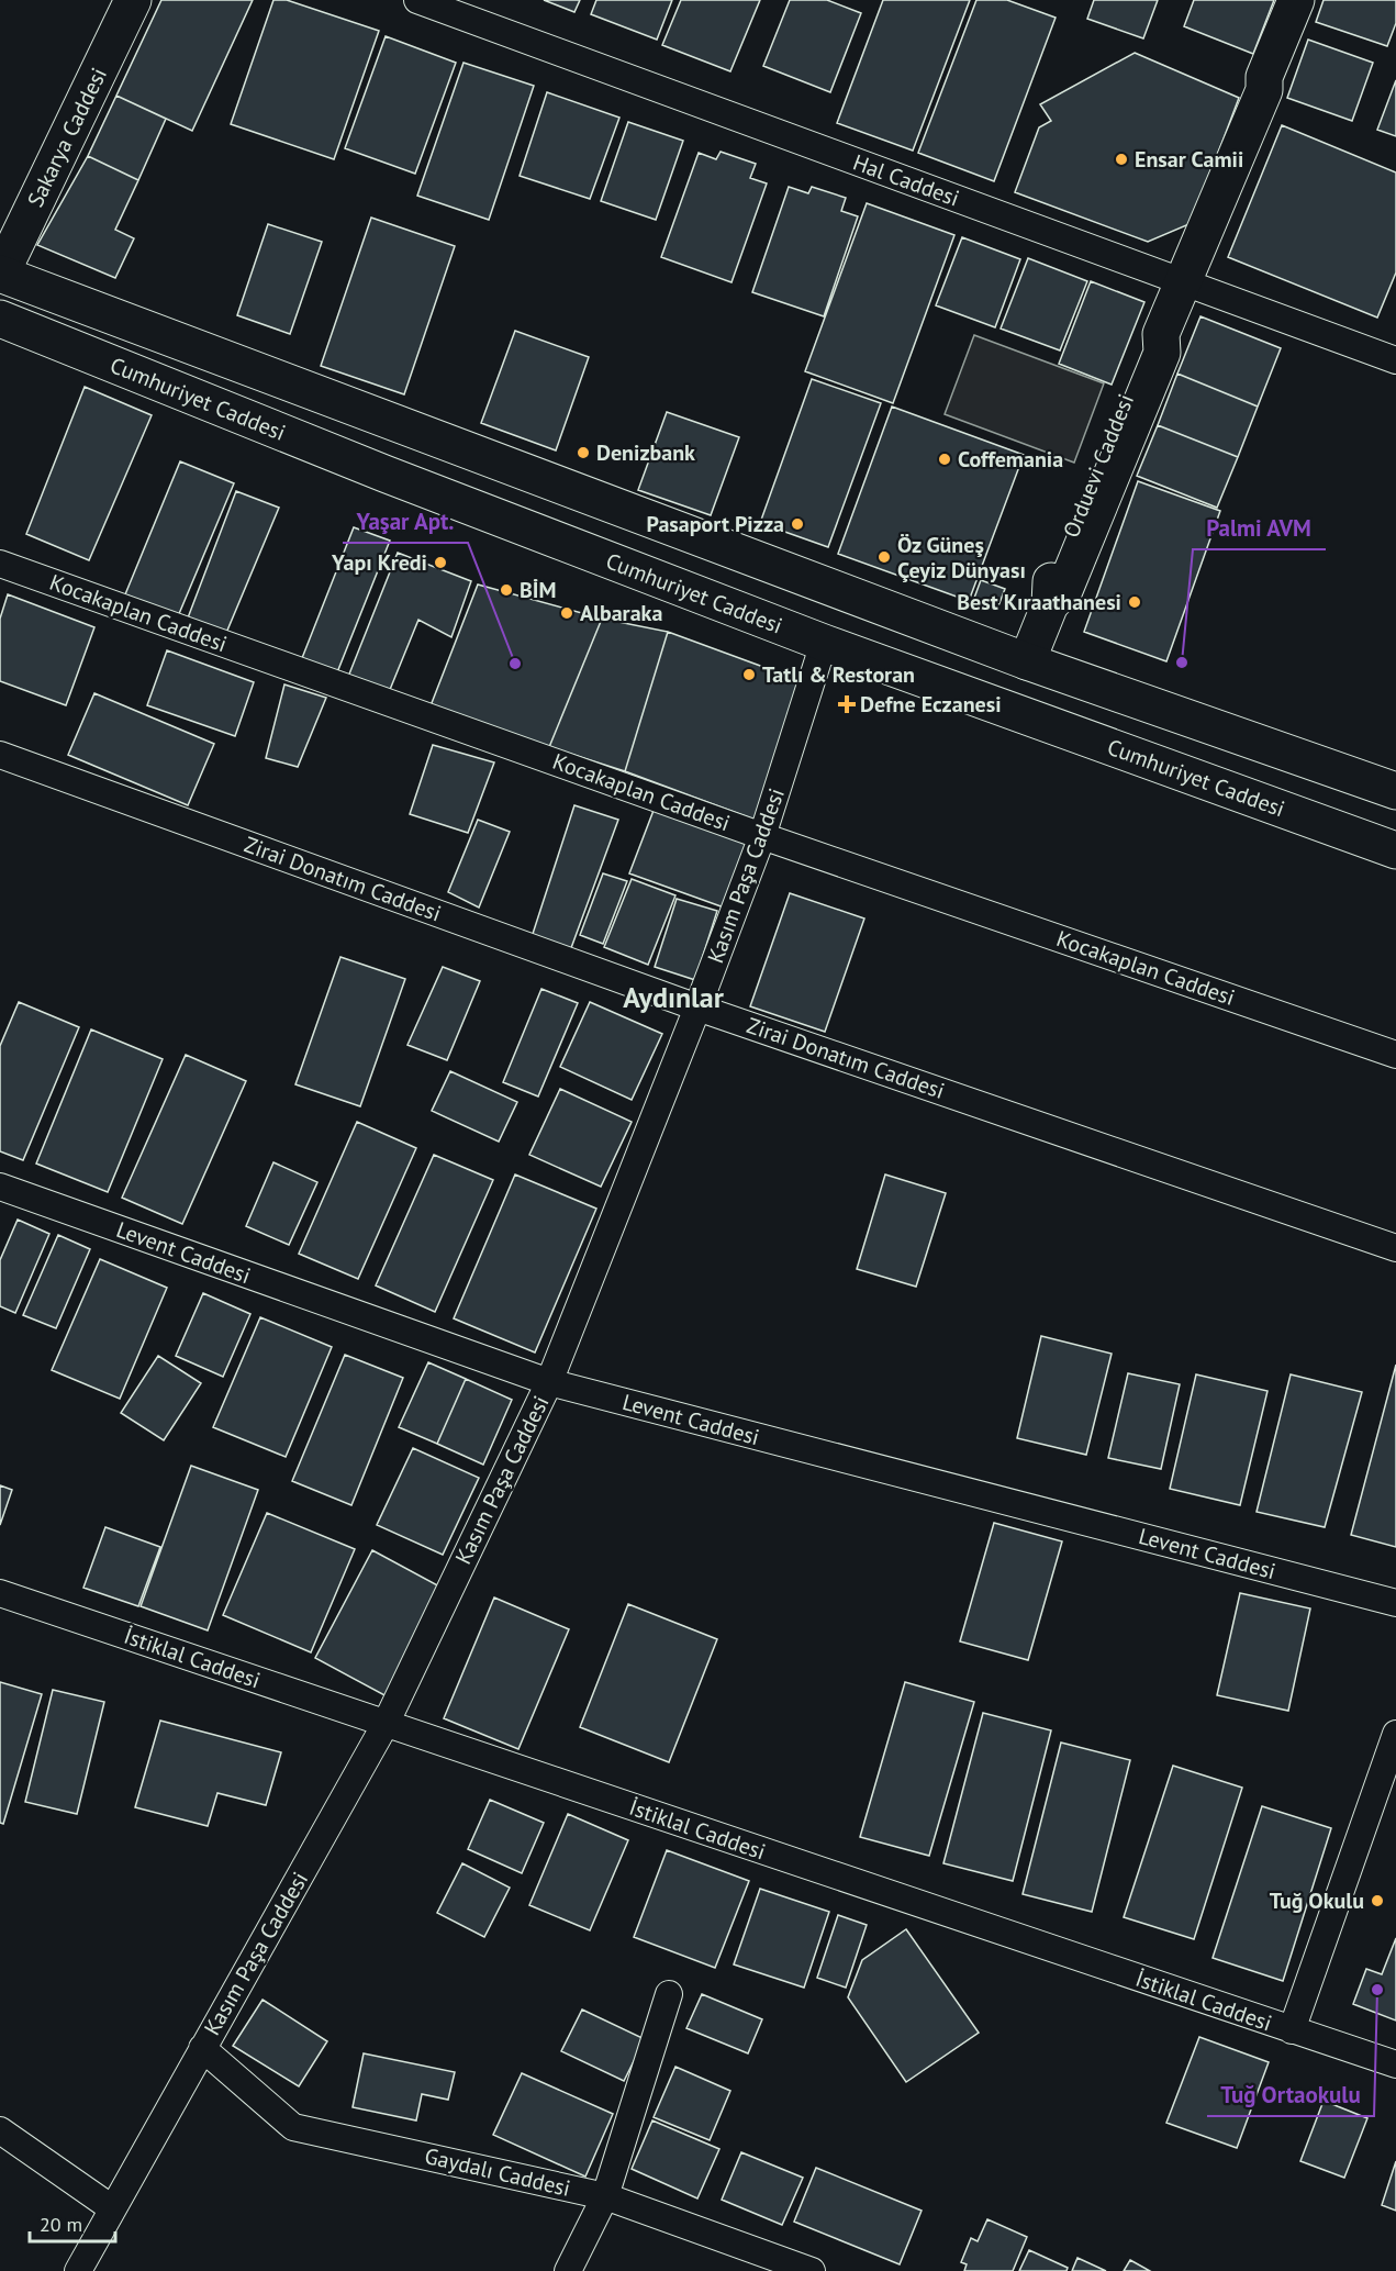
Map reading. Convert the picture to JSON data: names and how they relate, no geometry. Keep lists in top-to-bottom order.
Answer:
{
  "streets": {
    "main road": ["Sakarya Caddesi", "Cumhuriyet Caddesi", "Orduevi Caddesi"],
    "street": [
      "Hal Caddesi",
      "Kocakaplan Caddesi",
      "Kasım Paşa Caddesi",
      "Zirai Donatım Caddesi",
      "Levent Caddesi",
      "İstiklal Caddesi",
      "Gaydalı Caddesi"
    ]
  },
  "crossings": [
    ["Hal Caddesi", "Orduevi Caddesi"],
    ["Cumhuriyet Caddesi", "Kasım Paşa Caddesi"],
    ["Kocakaplan Caddesi", "Kasım Paşa Caddesi"],
    ["Kasım Paşa Caddesi", "Zirai Donatım Caddesi"],
    ["Kasım Paşa Caddesi", "Levent Caddesi"],
    ["Kasım Paşa Caddesi", "İstiklal Caddesi"],
    ["Kasım Paşa Caddesi", "Gaydalı Caddesi"]
  ],
  "districts": ["Aydınlar"],
  "places": {
    "other": [
      "Ensar Camii",
      "Denizbank",
      "Coffemania",
      "Pasaport Pizza",
      "Öz Güneş Çeyiz Dünyası",
      "Yapı Kredi",
      "BİM",
      "Best Kıraathanesi",
      "Albaraka",
      "Palmi AVM",
      "Yaşar Apt.",
      "Tatlı & Restoran",
      "Tuğ Okulu",
      "Tuğ Ortaokulu"
    ],
    "health": ["Defne Eczanesi"]
  },
  "scale_bar": "20 m"
}
